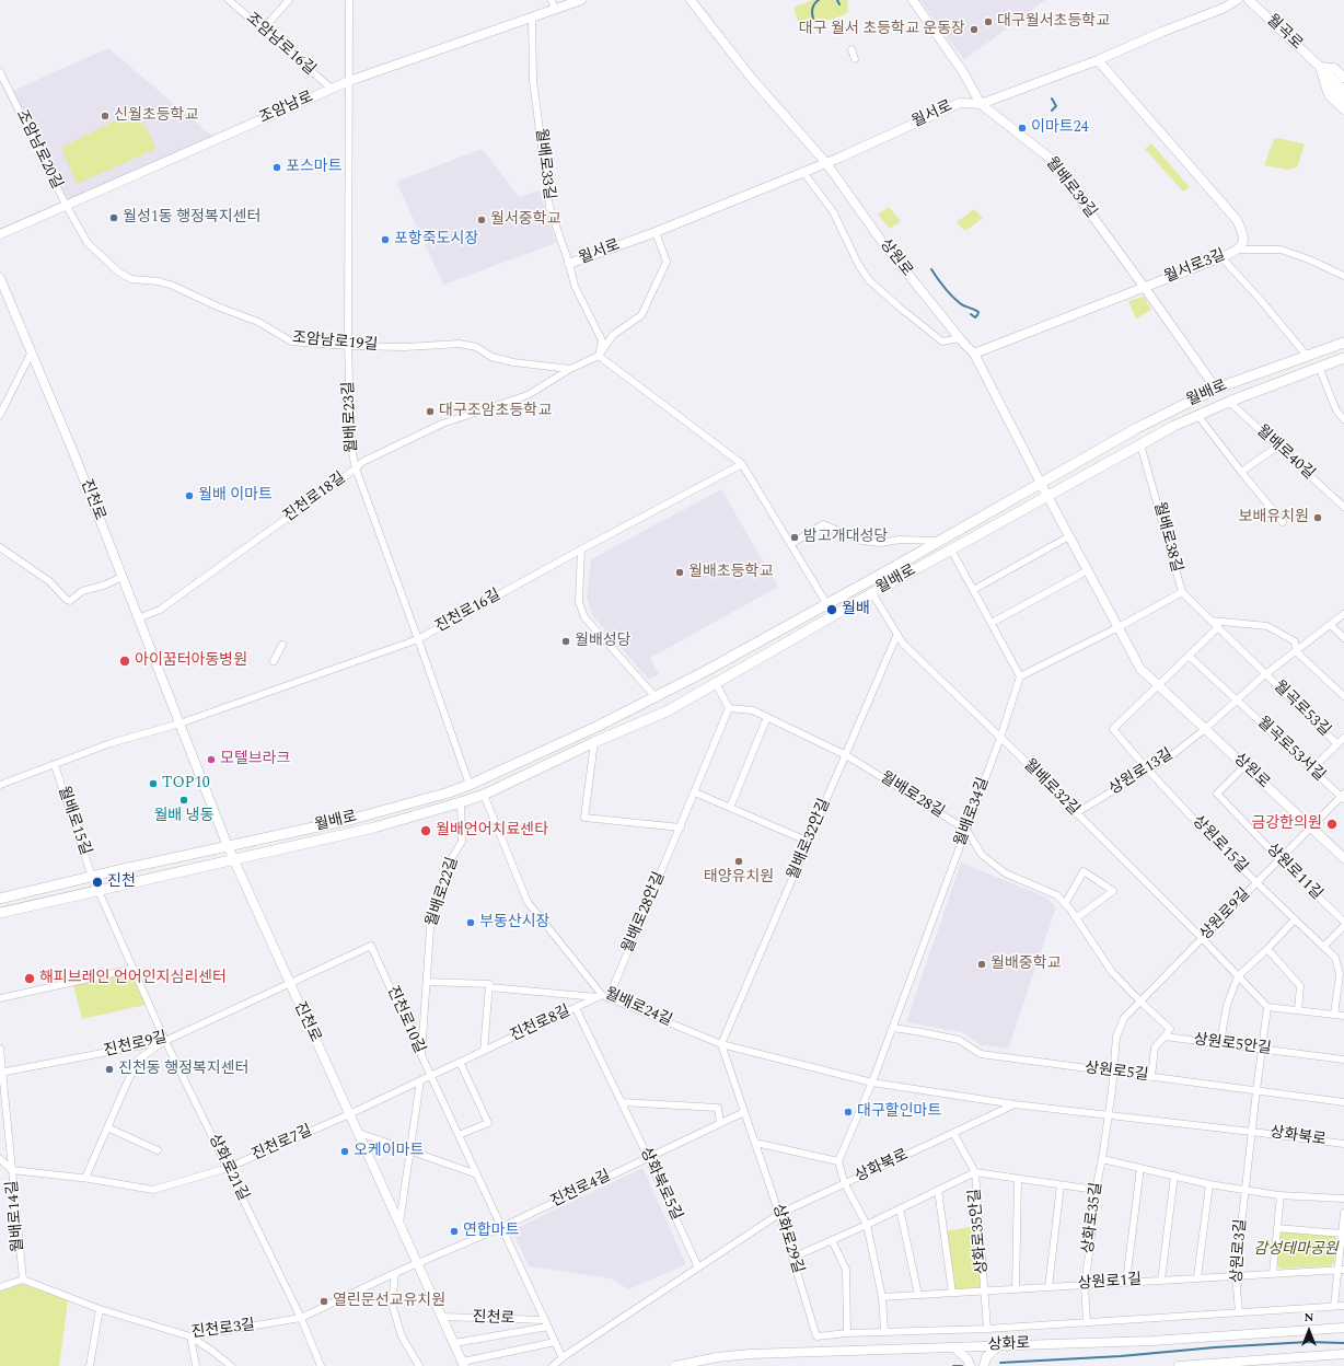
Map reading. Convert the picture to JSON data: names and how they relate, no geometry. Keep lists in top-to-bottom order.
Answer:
{
  "streets": {
    "main road": [
      "월곡로",
      "조암남로",
      "월서로",
      "월배로39길",
      "상원로",
      "월서로3길",
      "월배로",
      "진천로",
      "상화로"
    ],
    "street": [
      "조암남로16길",
      "조암남로20길",
      "월배로33길",
      "조암남로19길",
      "월배로23길",
      "월배로40길",
      "진천로18길",
      "월배로38길",
      "진천로16길",
      "월곡로53길",
      "월곡로53서길",
      "상원로13길",
      "월배로32길",
      "월배로28길",
      "월배로34길",
      "월배로15길",
      "월배로32안길",
      "상원로15길",
      "상원로11길",
      "월배로22길",
      "월배로28안길",
      "상원로9길",
      "월배로24길",
      "진천로10길",
      "진천로8길",
      "진천로9길",
      "상원로5안길",
      "상원로5길",
      "상화북로",
      "진천로7길",
      "상화로21길",
      "상화북로5길",
      "진천로4길",
      "월배로14길",
      "상화로35길",
      "상화로35안길",
      "상화로29길",
      "상원로3길",
      "상원로1길",
      "진천로3길"
    ]
  },
  "crossings": [
    ["조암남로16길", "조암남로"],
    ["조암남로", "조암남로20길"],
    ["조암남로", "월배로33길"],
    ["조암남로", "조암남로19길"],
    ["조암남로", "월배로23길"],
    ["월서로", "월배로33길"],
    ["월서로", "월배로39길"],
    ["월서로", "상원로"],
    ["월서로", "월서로3길"],
    ["조암남로20길", "조암남로19길"],
    ["월배로33길", "진천로18길"],
    ["월배로39길", "월서로3길"],
    ["월배로39길", "월배로"],
    ["상원로", "월서로3길"],
    ["상원로", "월배로"],
    ["상원로", "월곡로53길"],
    ["상원로", "상원로13길"],
    ["상원로", "상원로15길"],
    ["상원로", "상원로11길"],
    ["상원로", "상원로9길"],
    ["조암남로19길", "월배로23길"],
    ["조암남로19길", "진천로18길"],
    ["월배로", "월배로23길"],
    ["월배로", "월배로40길"],
    ["월배로", "진천로"],
    ["월배로", "월배로38길"],
    ["월배로", "월배로32길"],
    ["월배로", "월배로15길"],
    ["월배로", "월배로22길"],
    ["월배로", "월배로24길"],
    ["월배로", "상화로21길"],
    ["월배로23길", "진천로18길"],
    ["월배로23길", "진천로16길"],
    ["진천로18길", "진천로"],
    ["진천로", "진천로16길"],
    ["진천로", "진천로10길"],
    ["진천로", "진천로8길"],
    ["진천로", "진천로9길"],
    ["진천로", "진천로7길"],
    ["진천로", "진천로4길"],
    ["진천로", "진천로3길"],
    ["월배로38길", "월곡로53길"],
    ["월곡로53길", "월곡로53서길"],
    ["월곡로53길", "상원로13길"],
    ["월곡로53서길", "상원로9길"],
    ["상원로13길", "월배로32길"],
    ["상원로13길", "상원로15길"],
    ["월배로32길", "월배로34길"],
    ["월배로32길", "월배로32안길"],
    ["월배로32길", "상원로9길"],
    ["월배로28길", "월배로34길"],
    ["월배로28길", "월배로32안길"],
    ["월배로28길", "월배로28안길"],
    ["월배로28길", "상원로9길"],
    ["월배로34길", "월배로24길"],
    ["월배로34길", "상원로5길"],
    ["월배로15길", "상화로21길"],
    ["월배로32안길", "월배로24길"],
    ["월배로32안길", "상화로29길"],
    ["상원로15길", "상원로9길"],
    ["상원로11길", "상원로9길"],
    ["월배로22길", "진천로10길"],
    ["월배로28안길", "월배로24길"],
    ["월배로28안길", "진천로8길"],
    ["상원로9길", "상원로5길"],
    ["상원로9길", "상화북로"],
    ["상원로9길", "상화로35길"],
    ["월배로24길", "진천로8길"],
    ["월배로24길", "상화북로"],
    ["월배로24길", "상화로29길"],
    ["진천로10길", "진천로8길"],
    ["진천로10길", "진천로9길"],
    ["진천로10길", "상화북로"],
    ["진천로10길", "진천로4길"],
    ["진천로8길", "진천로7길"],
    ["진천로8길", "상화북로5길"],
    ["진천로9길", "상화로21길"],
    ["진천로9길", "월배로14길"],
    ["상화북로", "상화북로5길"],
    ["상화북로", "상화로35길"],
    ["상화북로", "상화로29길"],
    ["상화북로", "상원로3길"],
    ["진천로7길", "상화로21길"],
    ["진천로7길", "월배로14길"],
    ["상화로21길", "진천로3길"],
    ["상화북로5길", "진천로4길"],
    ["진천로4길", "상화로29길"],
    ["진천로4길", "진천로3길"],
    ["월배로14길", "진천로3길"],
    ["상화로35길", "상화로35안길"],
    ["상화로35길", "상원로1길"],
    ["상화로35안길", "상화로29길"],
    ["상화로35안길", "상원로1길"],
    ["상원로3길", "상원로1길"]
  ],
  "parks": ["감성테마공원"],
  "places": [
    "대구월서초등학교",
    "대구 월서 초등학교 운동장",
    "신월초등학교",
    "이마트24",
    "포스마트",
    "월성1동 행정복지센터",
    "월서중학교",
    "포항죽도시장",
    "대구조암초등학교",
    "월배 이마트",
    "보배유치원",
    "밤고개대성당",
    "월배초등학교",
    "월배",
    "월배성당",
    "아이꿈터아동병원",
    "모텔브라크",
    "TOP10",
    "월배 냉동",
    "금강한의원",
    "월배언어치료센타",
    "태양유치원",
    "진천",
    "부동산시장",
    "월배중학교",
    "해피브레인 언어인지심리센터",
    "진천동 행정복지센터",
    "대구할인마트",
    "오케이마트",
    "연합마트",
    "열린문선교유치원"
  ],
  "north": "top"
}
